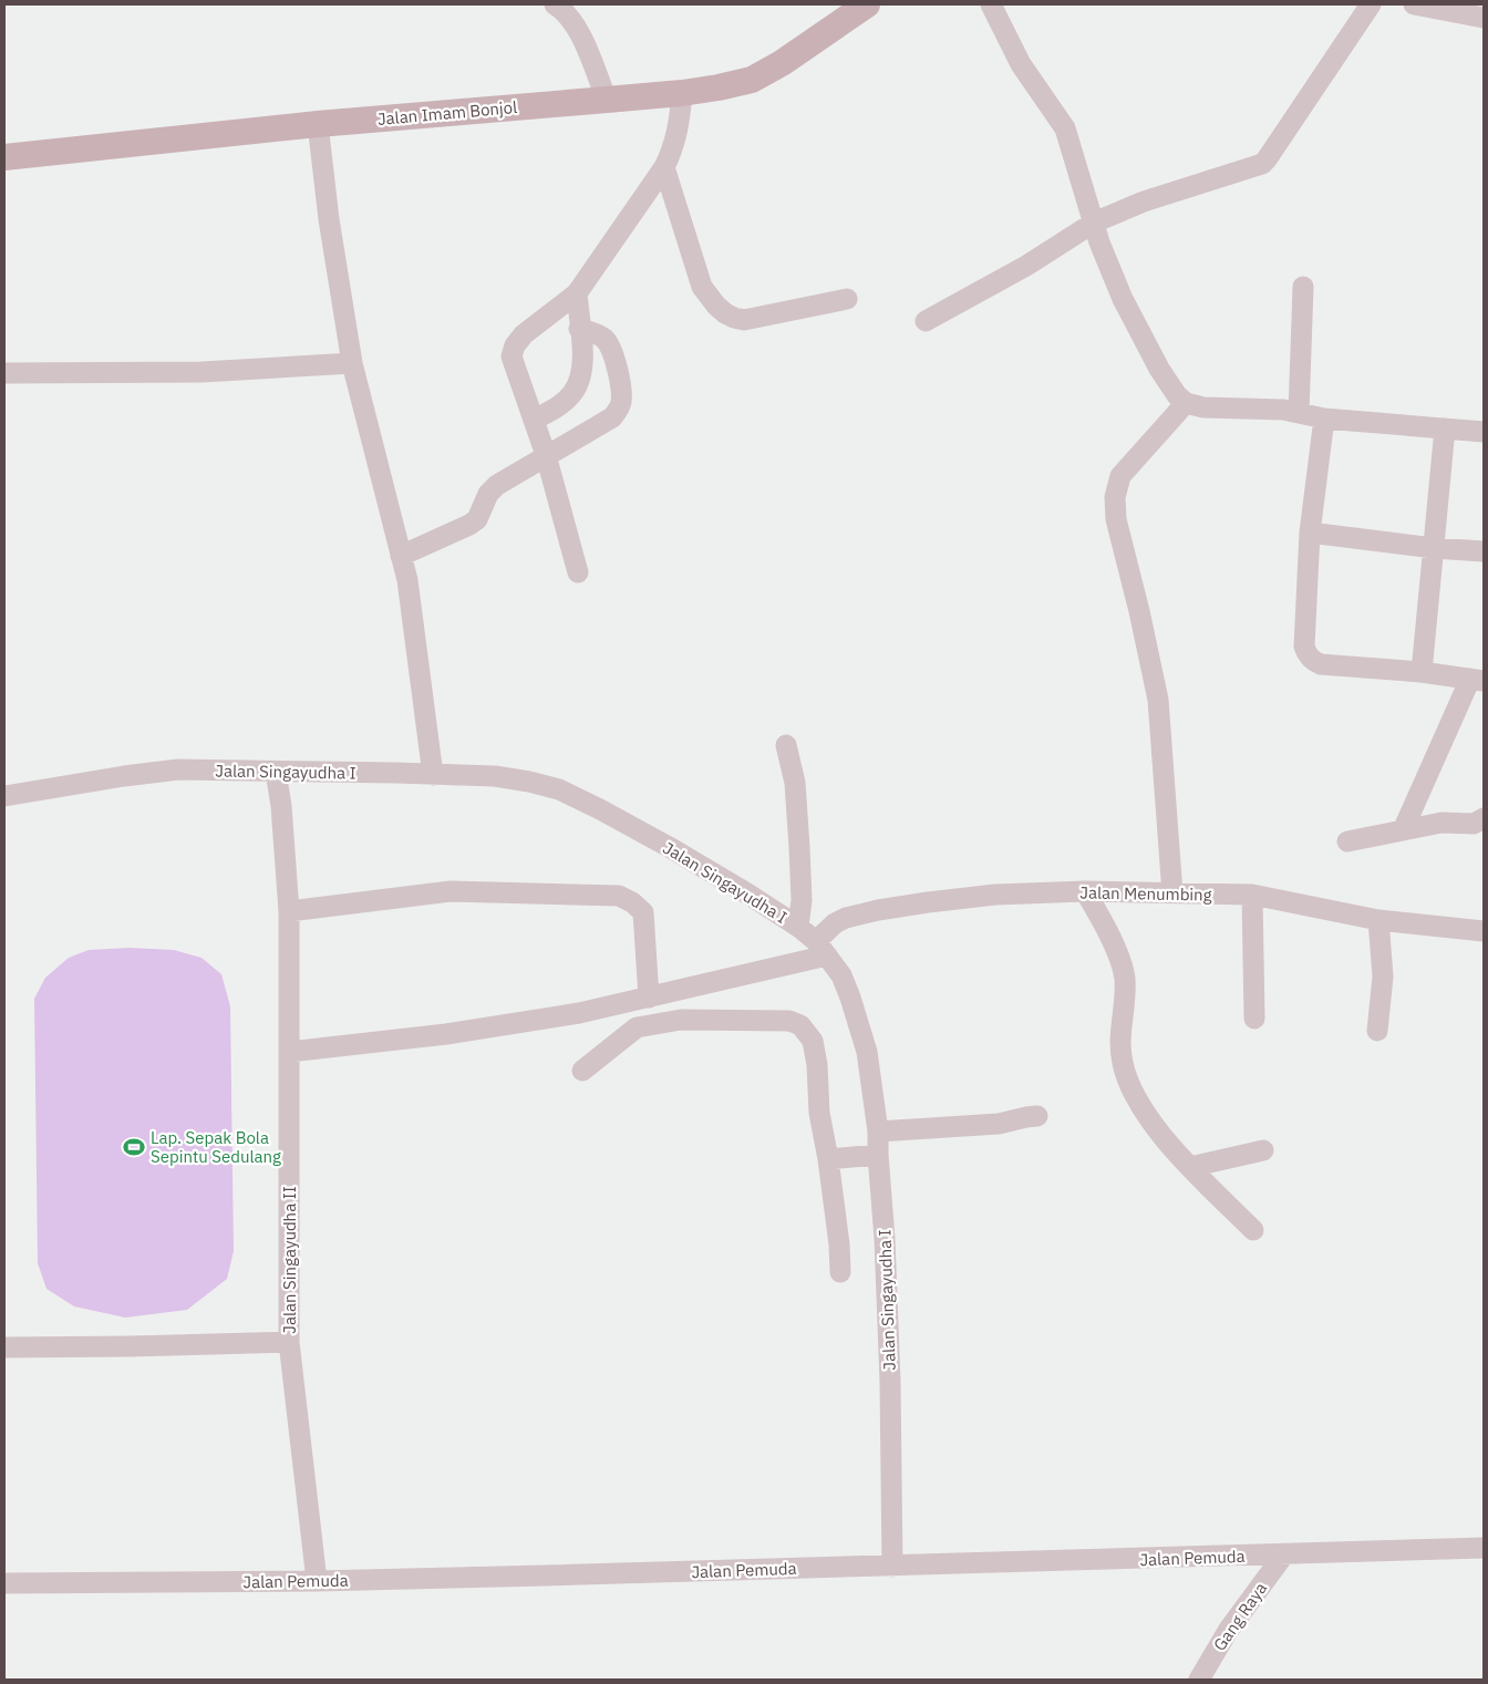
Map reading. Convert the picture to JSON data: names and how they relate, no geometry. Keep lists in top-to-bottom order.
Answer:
{
  "streets": {
    "main road": ["Jalan Imam Bonjol"],
    "street": [
      "Jalan Singayudha I",
      "Jalan Menumbing",
      "Jalan Singayudha II",
      "Jalan Pemuda",
      "Gang Raya"
    ]
  },
  "crossings": [
    ["Jalan Singayudha I", "Jalan Menumbing"],
    ["Jalan Singayudha I", "Jalan Singayudha II"],
    ["Jalan Singayudha I", "Jalan Pemuda"],
    ["Jalan Singayudha II", "Jalan Pemuda"],
    ["Jalan Pemuda", "Gang Raya"]
  ],
  "places": {
    "sports": ["Lap. Sepak Bola Sepintu Sedulang"]
  }
}
